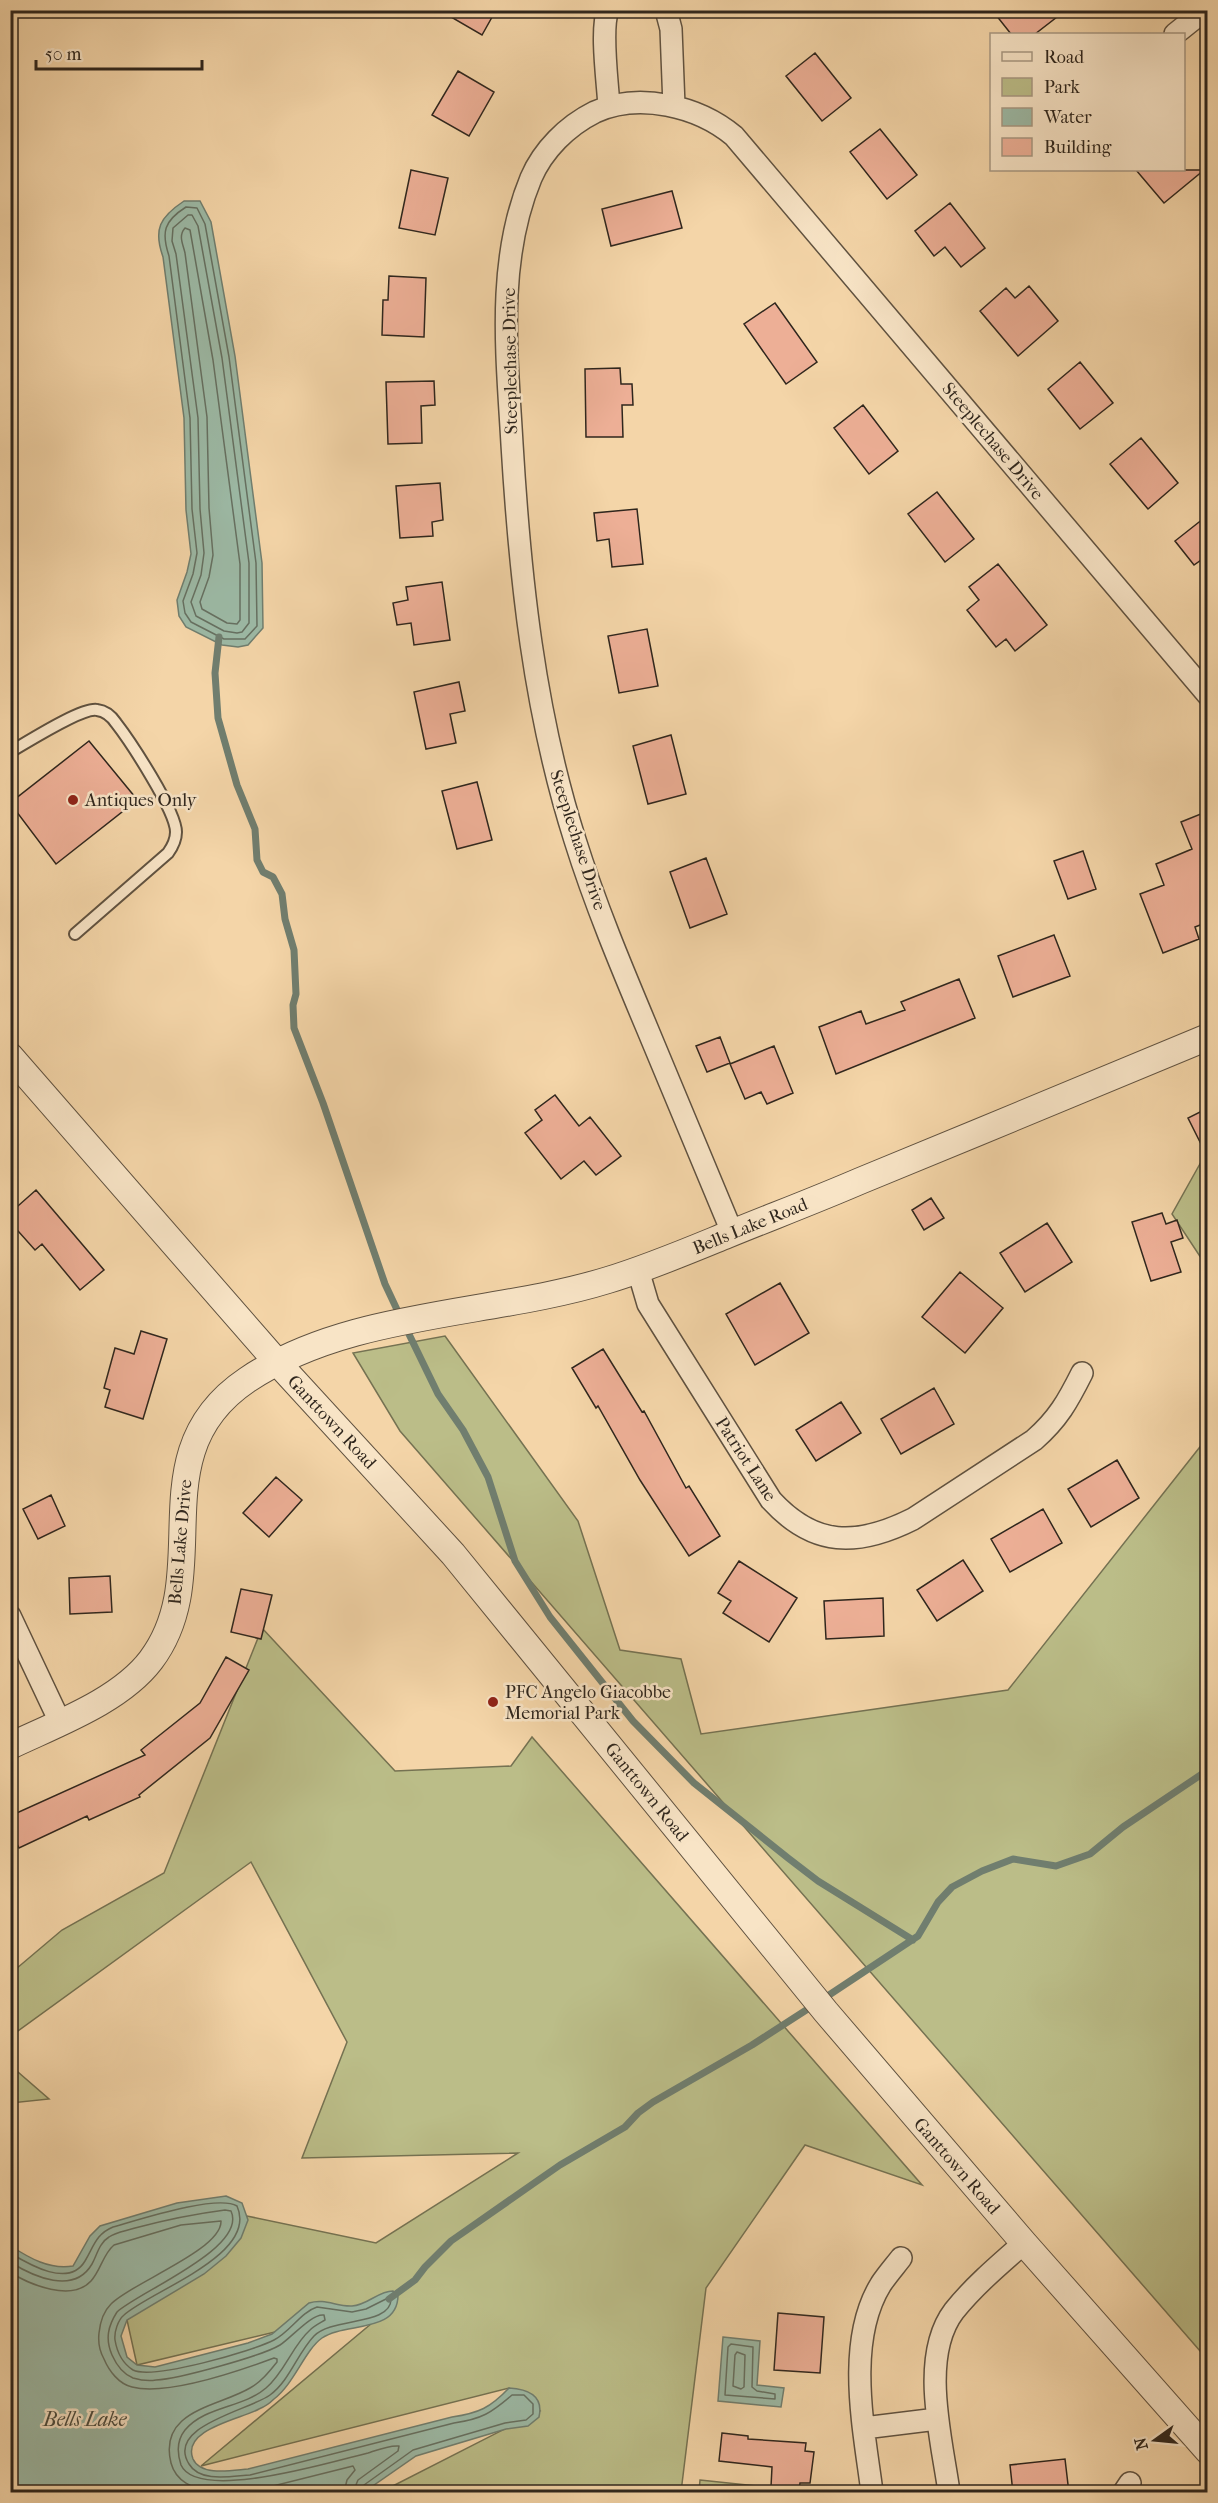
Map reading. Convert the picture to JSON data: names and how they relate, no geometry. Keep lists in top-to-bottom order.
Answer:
{
  "streets": {
    "street": [
      "Steeplechase Drive",
      "Bells Lake Road",
      "Ganttown Road",
      "Patriot Lane",
      "Bells Lake Drive"
    ]
  },
  "crossings": [
    ["Steeplechase Drive", "Bells Lake Road"],
    ["Bells Lake Road", "Ganttown Road"],
    ["Bells Lake Road", "Patriot Lane"],
    ["Bells Lake Road", "Bells Lake Drive"],
    ["Ganttown Road", "Bells Lake Drive"]
  ],
  "water": ["Bells Lake"],
  "places": ["Antiques Only", "PFC Angelo Giacobbe Memorial Park"],
  "legend": [
    "Road",
    "Park",
    "Water",
    "Building"
  ],
  "scale_bar": "50 m",
  "north": "left"
}
